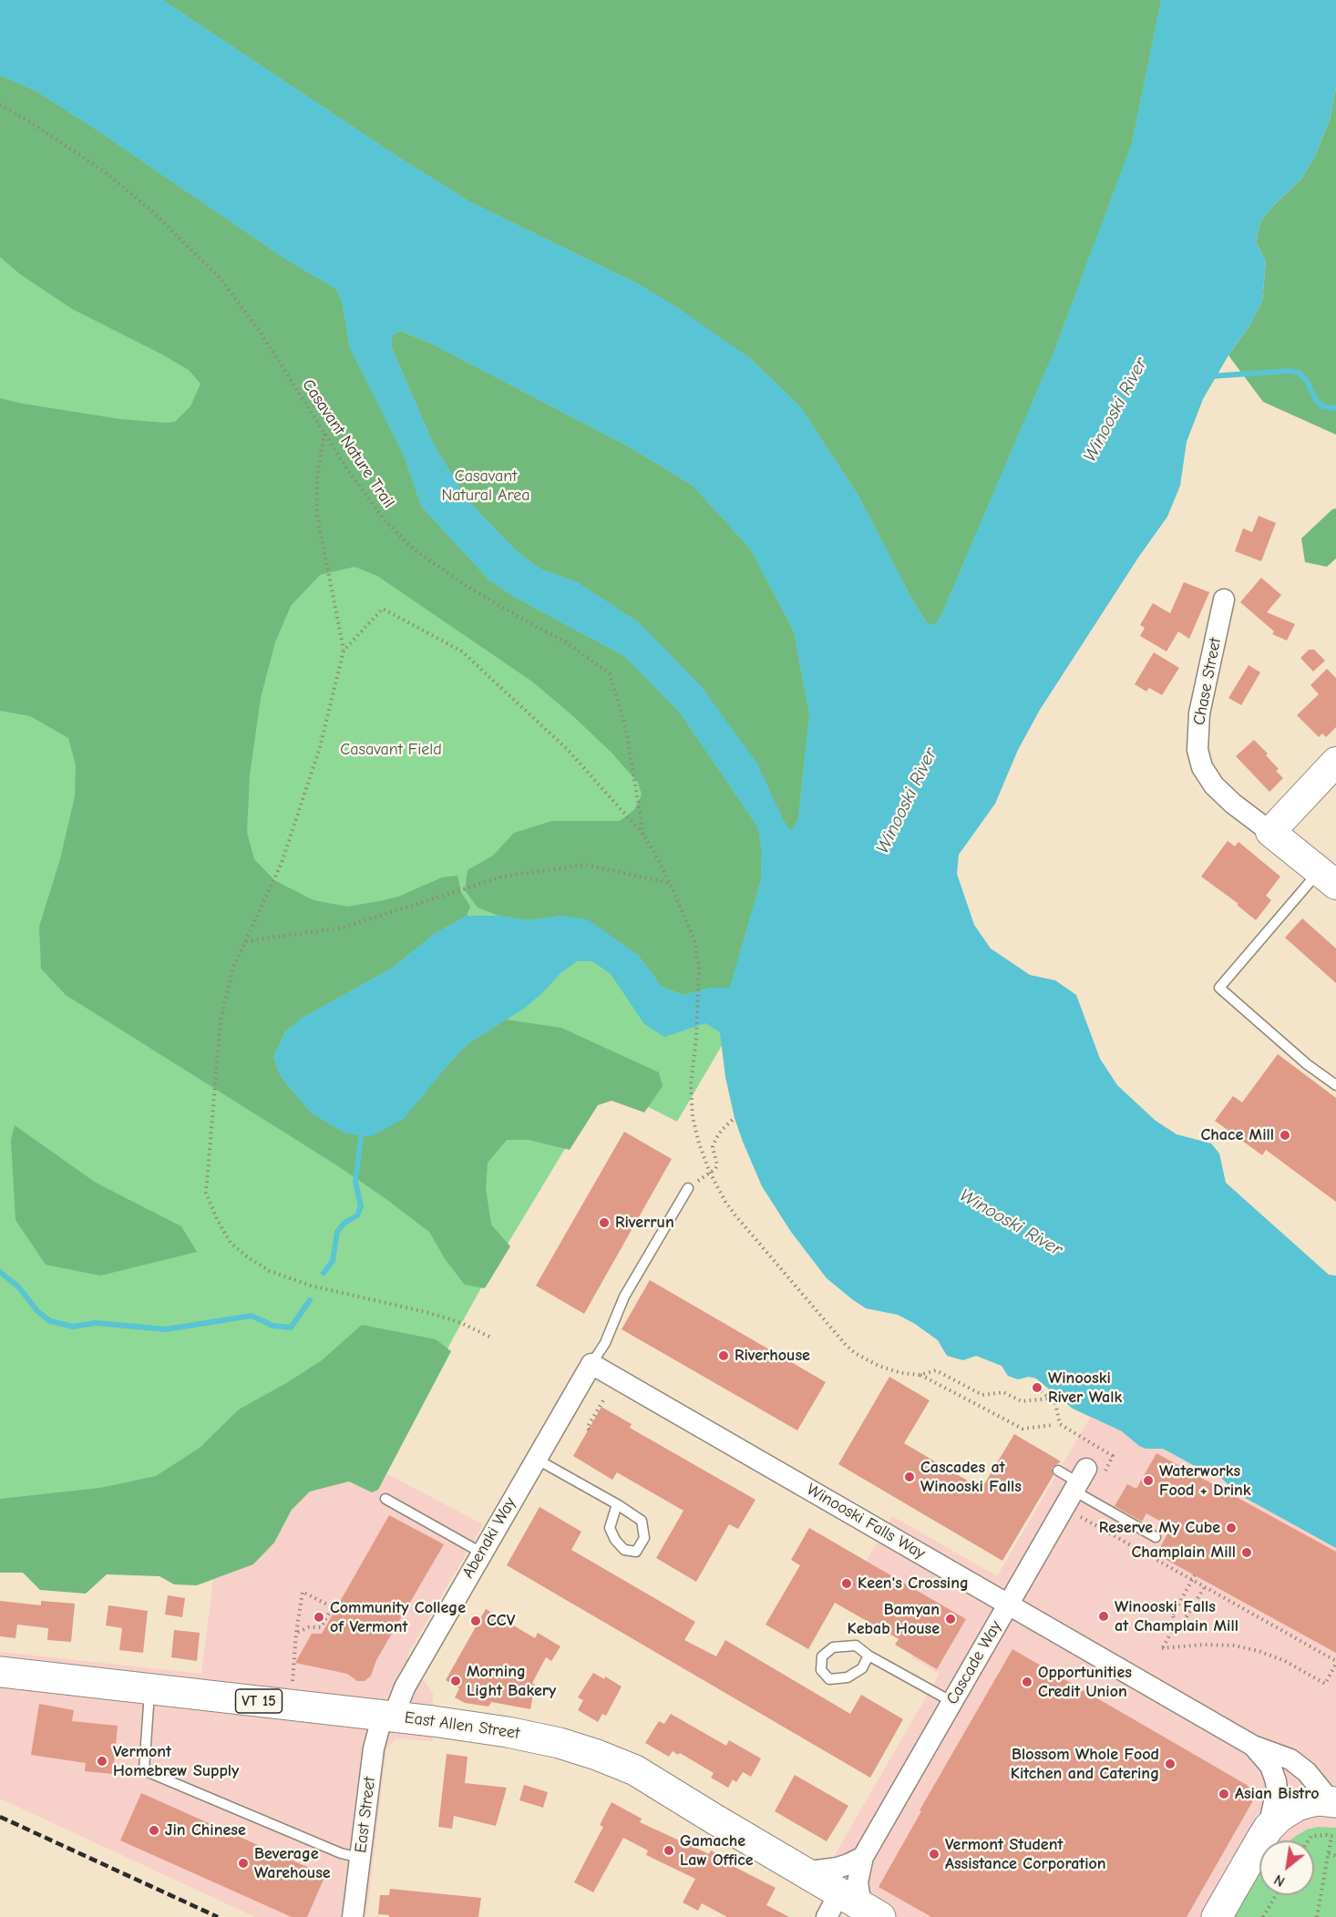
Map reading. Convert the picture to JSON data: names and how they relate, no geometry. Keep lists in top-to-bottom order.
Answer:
{
  "streets": {
    "main road": ["VT 15", "East Allen Street"],
    "street": [
      "Chase Street",
      "Winooski Falls Way",
      "Abenaki Way",
      "Cascade Way",
      "East Street"
    ],
    "path": ["Casavant Nature Trail"]
  },
  "crossings": [
    ["Winooski Falls Way", "Abenaki Way"],
    ["Winooski Falls Way", "Cascade Way"],
    ["Abenaki Way", "East Allen Street"],
    ["Abenaki Way", "East Street"],
    ["Cascade Way", "East Allen Street"],
    ["East Allen Street", "East Street"]
  ],
  "water": ["Winooski River"],
  "parks": ["Casavant Natural Area", "Casavant Field"],
  "places": [
    "Chace Mill",
    "Riverrun",
    "Riverhouse",
    "Winooski River Walk",
    "Cascades at Winooski Falls",
    "Waterworks Food + Drink",
    "Reserve My Cube",
    "Champlain Mill",
    "Keen's Crossing",
    "Winooski Falls at Champlain Mill",
    "Community College of Vermont",
    "Bamyan Kebab House",
    "CCV",
    "Morning Light Bakery",
    "Opportunities Credit Union",
    "Vermont Homebrew Supply",
    "Blossom Whole Food Kitchen and Catering",
    "Asian Bistro",
    "Jin Chinese",
    "Gamache Law Office",
    "Vermont Student Assistance Corporation",
    "Beverage Warehouse"
  ],
  "north": "bottom left"
}
